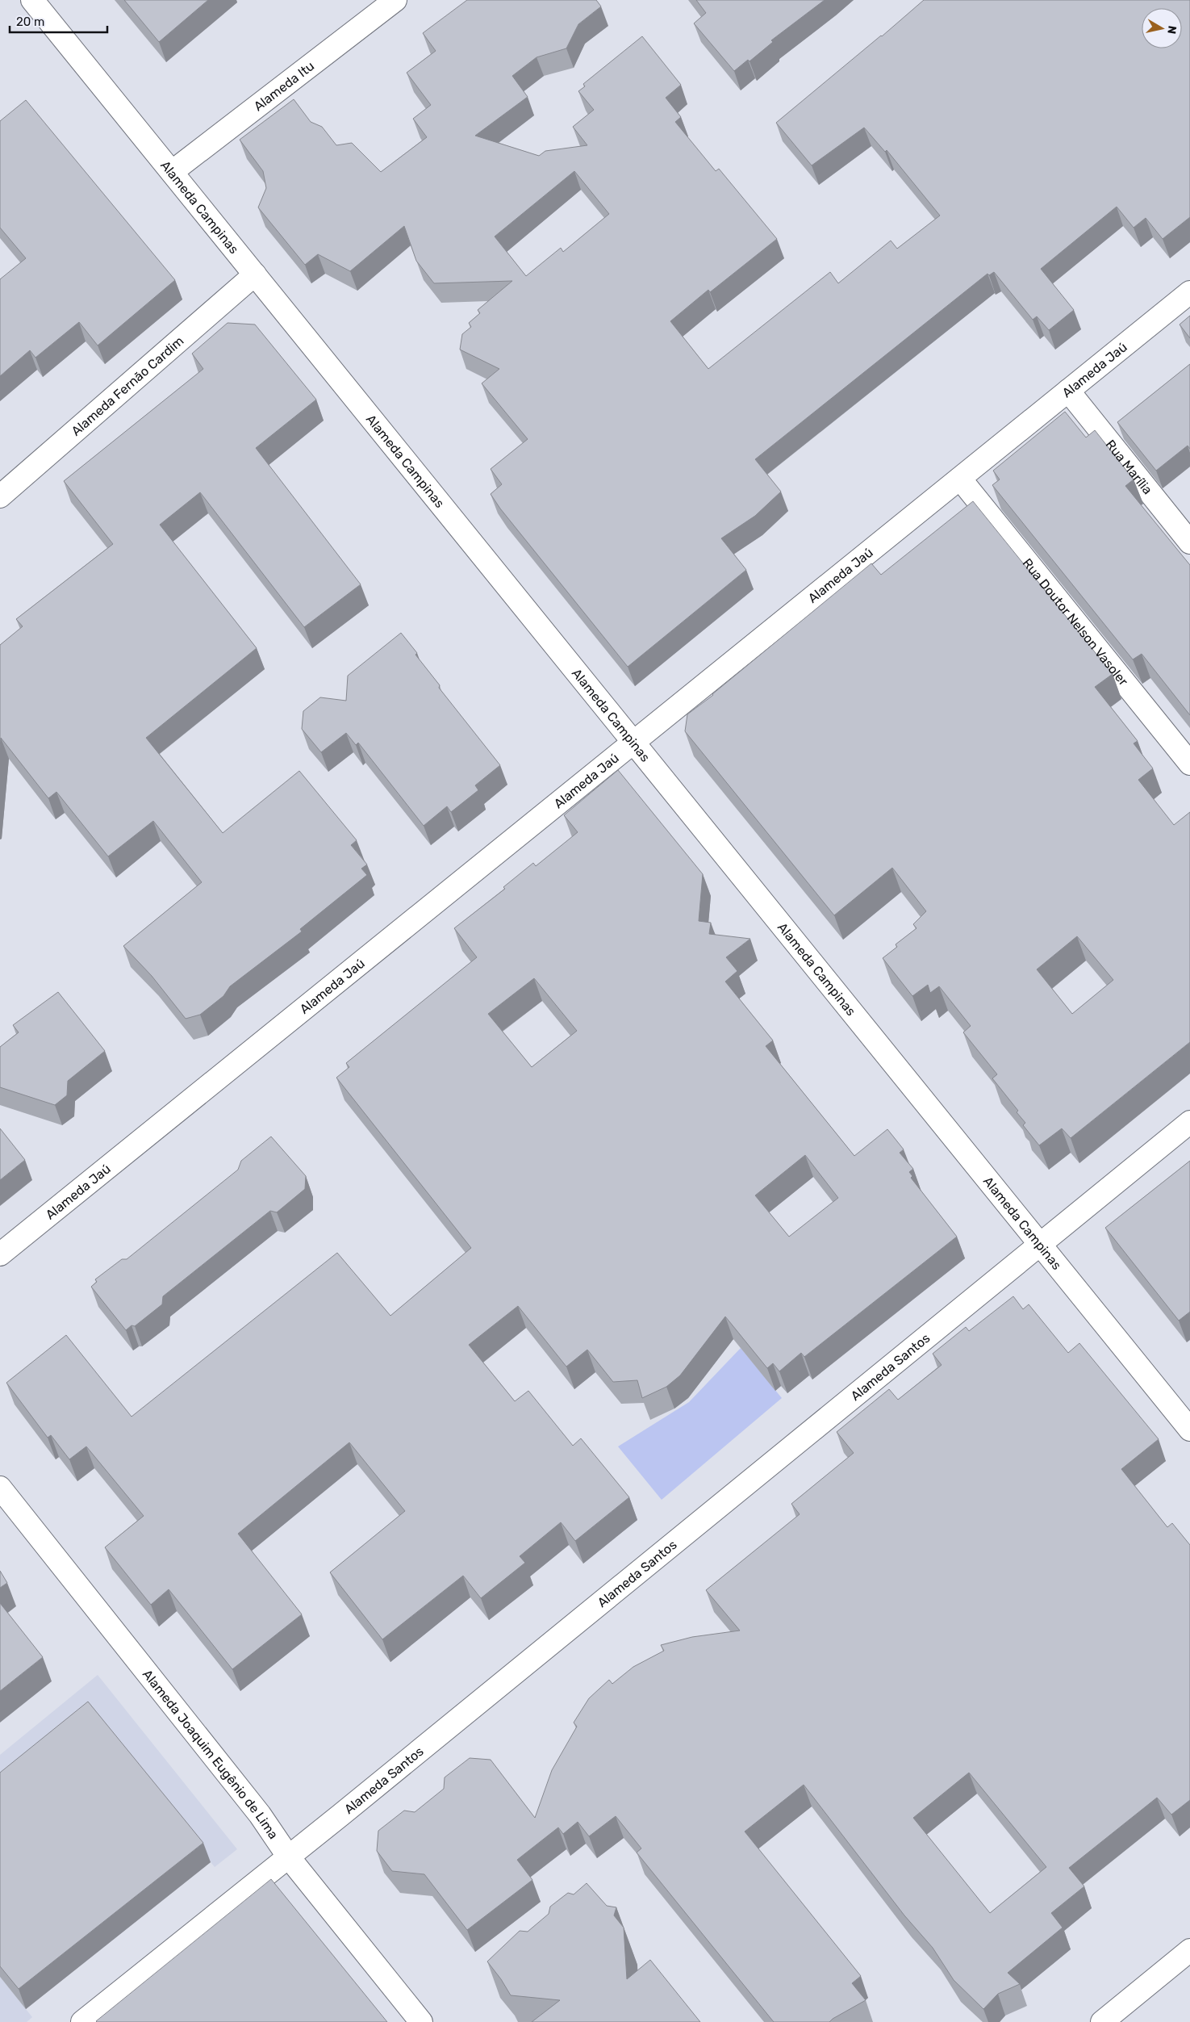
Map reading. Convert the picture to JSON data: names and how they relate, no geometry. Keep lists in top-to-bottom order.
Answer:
{
  "streets": {
    "street": [
      "Alameda Itu",
      "Alameda Campinas",
      "Alameda Jaú",
      "Alameda Fernão Cardim",
      "Rua Marília",
      "Rua Doutor Nelson Vasoler",
      "Alameda Santos",
      "Alameda Joaquim Eugênio de Lima"
    ]
  },
  "crossings": [
    ["Alameda Itu", "Alameda Campinas"],
    ["Alameda Campinas", "Alameda Jaú"],
    ["Alameda Campinas", "Alameda Fernão Cardim"],
    ["Alameda Campinas", "Alameda Santos"],
    ["Alameda Jaú", "Rua Marília"],
    ["Alameda Jaú", "Rua Doutor Nelson Vasoler"],
    ["Alameda Santos", "Alameda Joaquim Eugênio de Lima"]
  ],
  "scale_bar": "20 m",
  "north": "right"
}
